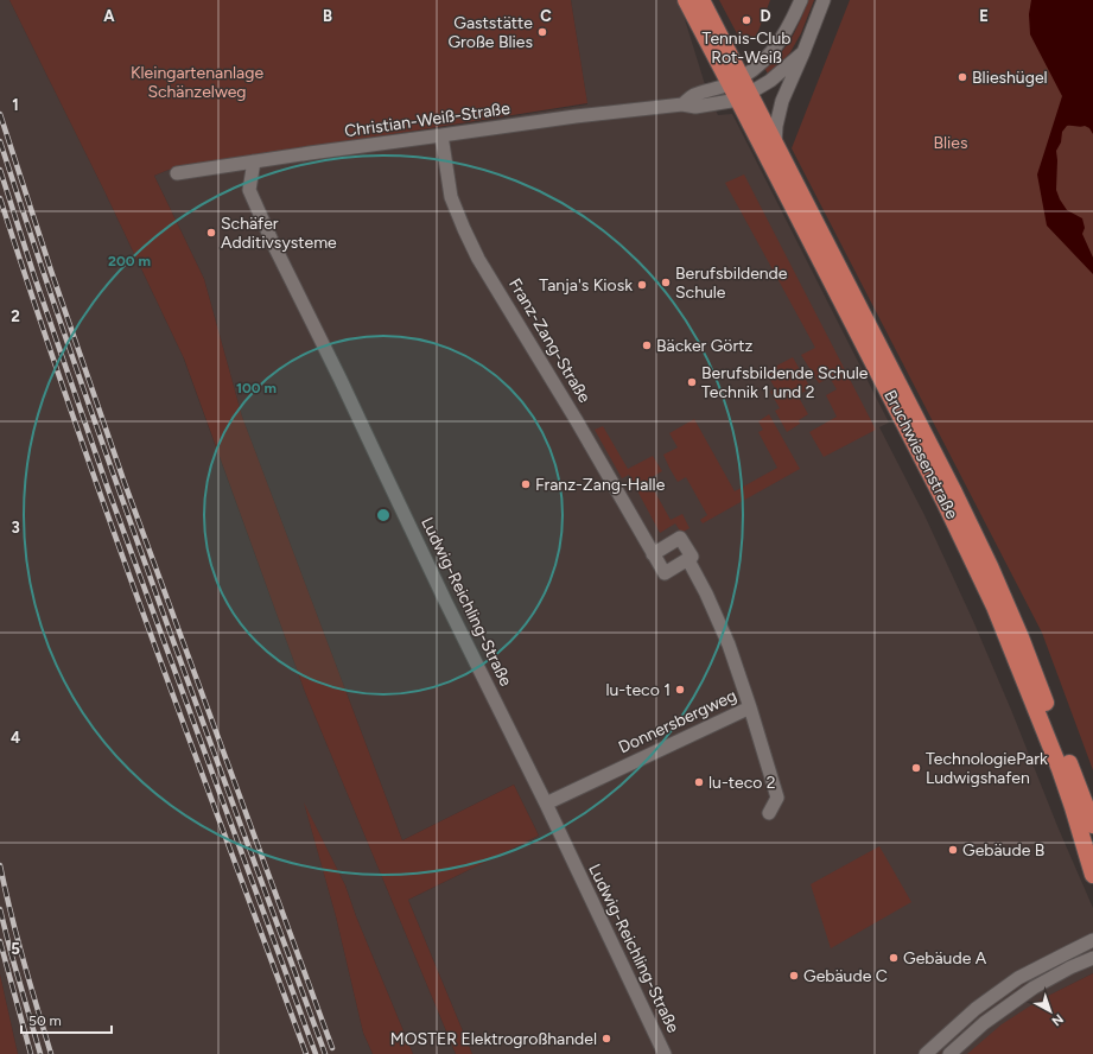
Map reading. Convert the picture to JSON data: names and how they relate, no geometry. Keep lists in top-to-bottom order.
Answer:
{
  "streets": {
    "main road": ["Bruchwiesenstraße"],
    "street": [
      "Christian-Weiß-Straße",
      "Franz-Zang-Straße",
      "Ludwig-Reichling-Straße",
      "Donnersbergweg"
    ]
  },
  "crossings": [
    ["Christian-Weiß-Straße", "Franz-Zang-Straße"],
    ["Christian-Weiß-Straße", "Bruchwiesenstraße"],
    ["Christian-Weiß-Straße", "Ludwig-Reichling-Straße"],
    ["Ludwig-Reichling-Straße", "Donnersbergweg"]
  ],
  "parks": ["Kleingartenanlage Schänzelweg", "Blies"],
  "places": [
    "Tennis-Club Rot-Weiß",
    "Gaststätte Große Blies",
    "Blieshügel",
    "Schäfer Additivsysteme",
    "Berufsbildende Schule",
    "Tanja's Kiosk",
    "Bäcker Görtz",
    "Berufsbildende Schule Technik 1 und 2",
    "Franz-Zang-Halle",
    "lu-teco 1",
    "TechnologiePark Ludwigshafen",
    "lu-teco 2",
    "Gebäude B",
    "Gebäude A",
    "Gebäude C",
    "MOSTER Elektrogroßhandel"
  ],
  "scale_bar": "50 m",
  "north": "bottom right",
  "grid": {
    "columns": [
      "A",
      "B",
      "C",
      "D",
      "E"
    ],
    "rows": [
      "1",
      "2",
      "3",
      "4",
      "5"
    ]
  },
  "rings": ["200 m", "100 m"]
}
